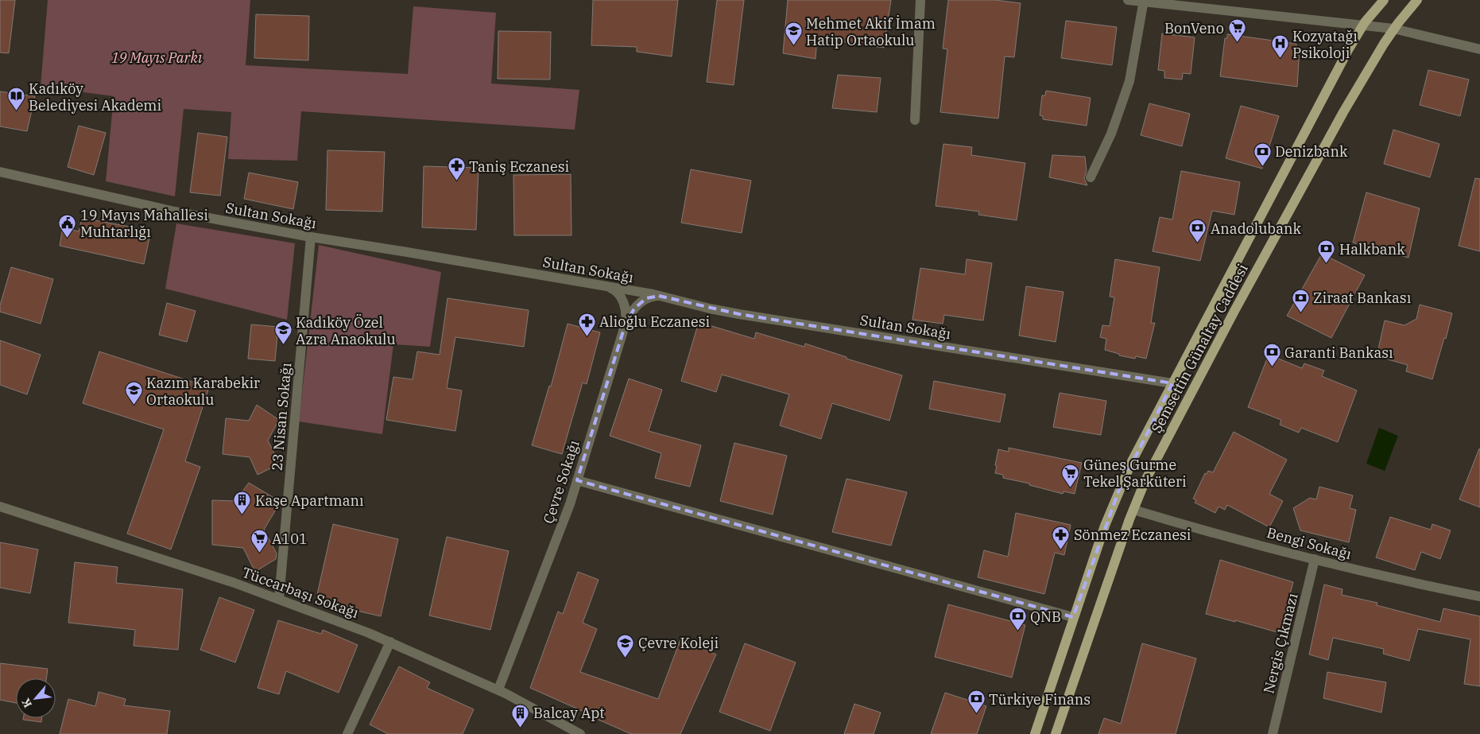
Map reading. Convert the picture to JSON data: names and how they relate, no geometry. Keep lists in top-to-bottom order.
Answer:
{
  "streets": {
    "main road": ["Şemsettin Günaltay Caddesi"],
    "street": [
      "Sultan Sokağı",
      "23 Nisan Sokağı",
      "Çevre Sokağı",
      "Bengi Sokağı",
      "Tüccarbaşı Sokağı",
      "Nergis Çıkmazı"
    ]
  },
  "crossings": [
    ["Sultan Sokağı", "Şemsettin Günaltay Caddesi"],
    ["Sultan Sokağı", "23 Nisan Sokağı"],
    ["Sultan Sokağı", "Çevre Sokağı"],
    ["Şemsettin Günaltay Caddesi", "Bengi Sokağı"],
    ["23 Nisan Sokağı", "Tüccarbaşı Sokağı"],
    ["Çevre Sokağı", "Tüccarbaşı Sokağı"],
    ["Bengi Sokağı", "Nergis Çıkmazı"]
  ],
  "parks": ["19 Mayıs Parkı"],
  "places": {
    "supermarket": ["BonVeno", "Güneş Gurme Tekel Şarküteri", "A101"],
    "school or university": [
      "Mehmet Akif İmam Hatip Ortaokulu",
      "Kadıköy Özel Azra Anaokulu",
      "Kazım Karabekir Ortaokulu",
      "Çevre Koleji"
    ],
    "hospital": ["Kozyatağı Psikoloji"],
    "library": ["Kadıköy Belediyesi Akademi"],
    "bank": [
      "Denizbank",
      "Anadolubank",
      "Halkbank",
      "Ziraat Bankası",
      "Garanti Bankası",
      "QNB",
      "Türkiye Finans"
    ],
    "pharmacy": ["Taniş Eczanesi", "Alioğlu Eczanesi", "Sönmez Eczanesi"],
    "public building": ["19 Mayıs Mahallesi Muhtarlığı"],
    "building": ["Kaşe Apartmanı", "Balcay Apt"]
  },
  "north": "bottom left"
}
